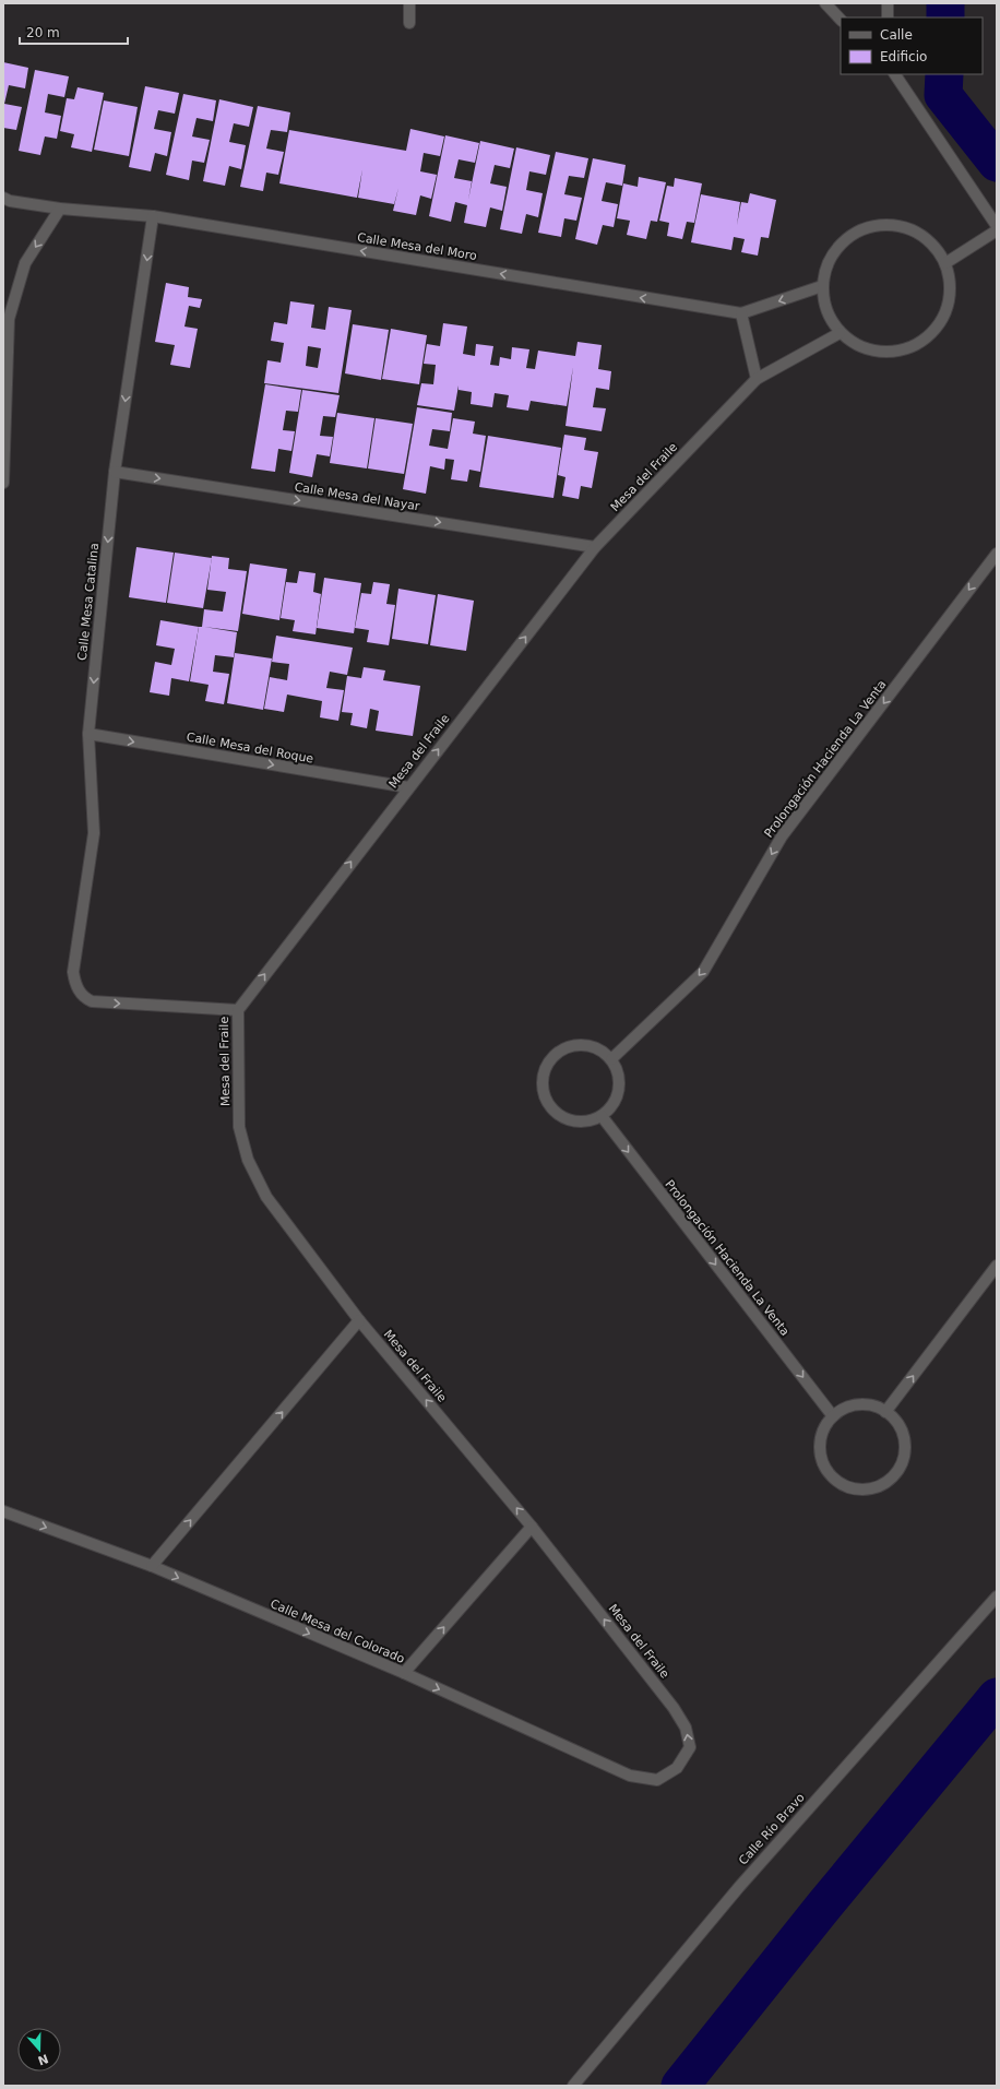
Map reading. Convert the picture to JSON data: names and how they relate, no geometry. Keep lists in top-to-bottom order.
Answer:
{
  "streets": {
    "street": [
      "Calle Mesa del Moro",
      "Mesa del Fraile",
      "Calle Mesa del Nayar",
      "Calle Mesa Catalina",
      "Calle Mesa del Roque",
      "Prolongación Hacienda La Venta",
      "Calle Mesa del Colorado",
      "Calle Río Bravo"
    ]
  },
  "crossings": [
    ["Calle Mesa del Moro", "Mesa del Fraile"],
    ["Calle Mesa del Moro", "Calle Mesa Catalina"],
    ["Mesa del Fraile", "Calle Mesa del Nayar"],
    ["Mesa del Fraile", "Calle Mesa Catalina"],
    ["Mesa del Fraile", "Calle Mesa del Roque"],
    ["Mesa del Fraile", "Calle Mesa del Colorado"],
    ["Calle Mesa del Nayar", "Calle Mesa Catalina"],
    ["Calle Mesa Catalina", "Calle Mesa del Roque"]
  ],
  "one_way": [
    "Calle Mesa del Moro",
    "Calle Mesa del Nayar",
    "Calle Mesa Catalina",
    "Calle Mesa del Roque",
    "Prolongación Hacienda La Venta",
    "Calle Mesa del Colorado"
  ],
  "legend": ["Calle", "Edificio"],
  "scale_bar": "20 m",
  "north": "bottom"
}
